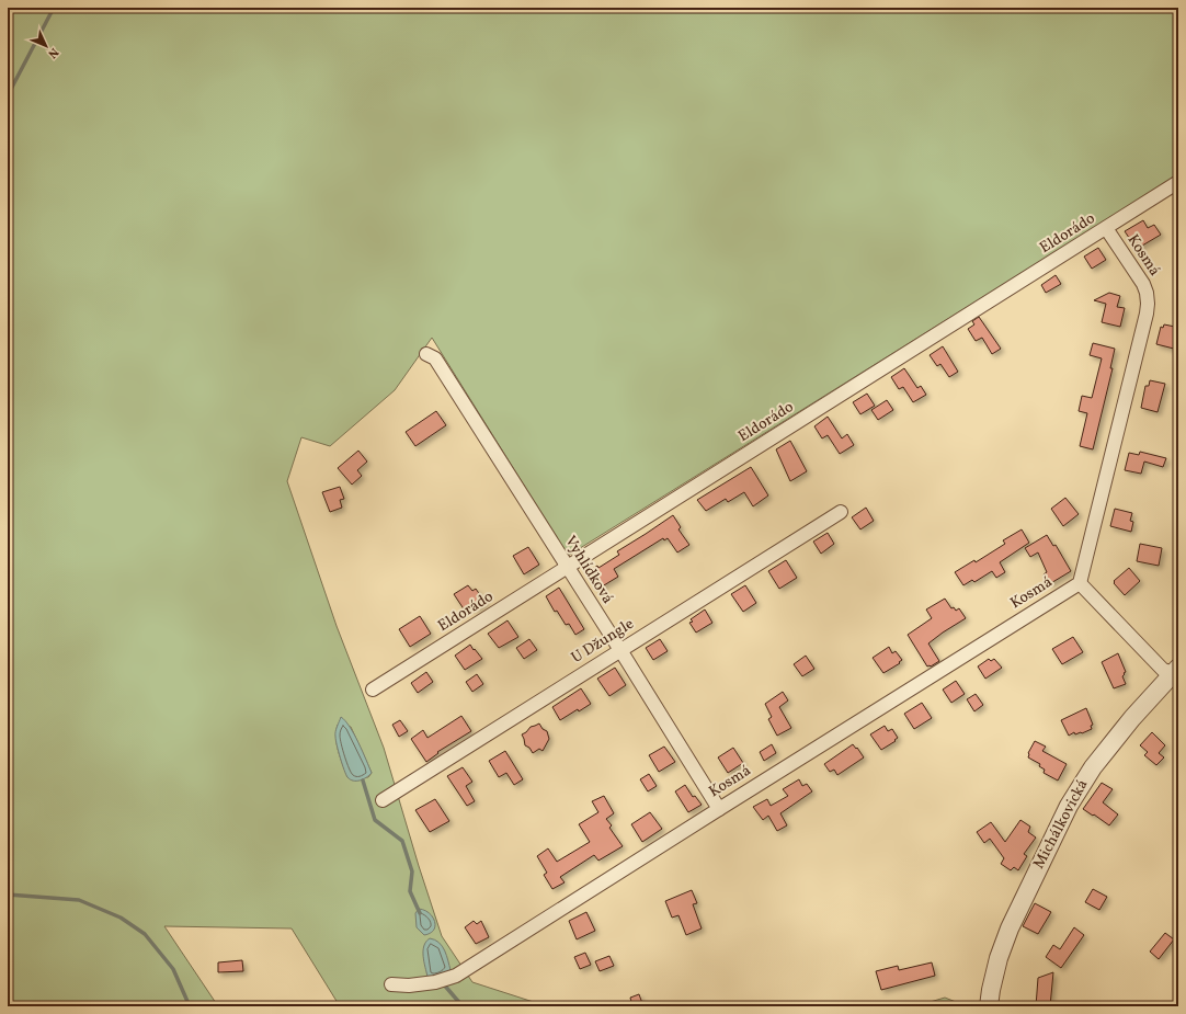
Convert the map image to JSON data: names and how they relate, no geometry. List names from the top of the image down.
{
  "streets": {
    "street": [
      "Eldorádo",
      "Kosmá",
      "Vyhlídková",
      "U Džungle",
      "Michálkovická"
    ]
  },
  "crossings": [
    ["Eldorádo", "Kosmá"],
    ["Eldorádo", "Vyhlídková"],
    ["Kosmá", "Vyhlídková"],
    ["Vyhlídková", "U Džungle"]
  ],
  "north": "bottom right"
}
